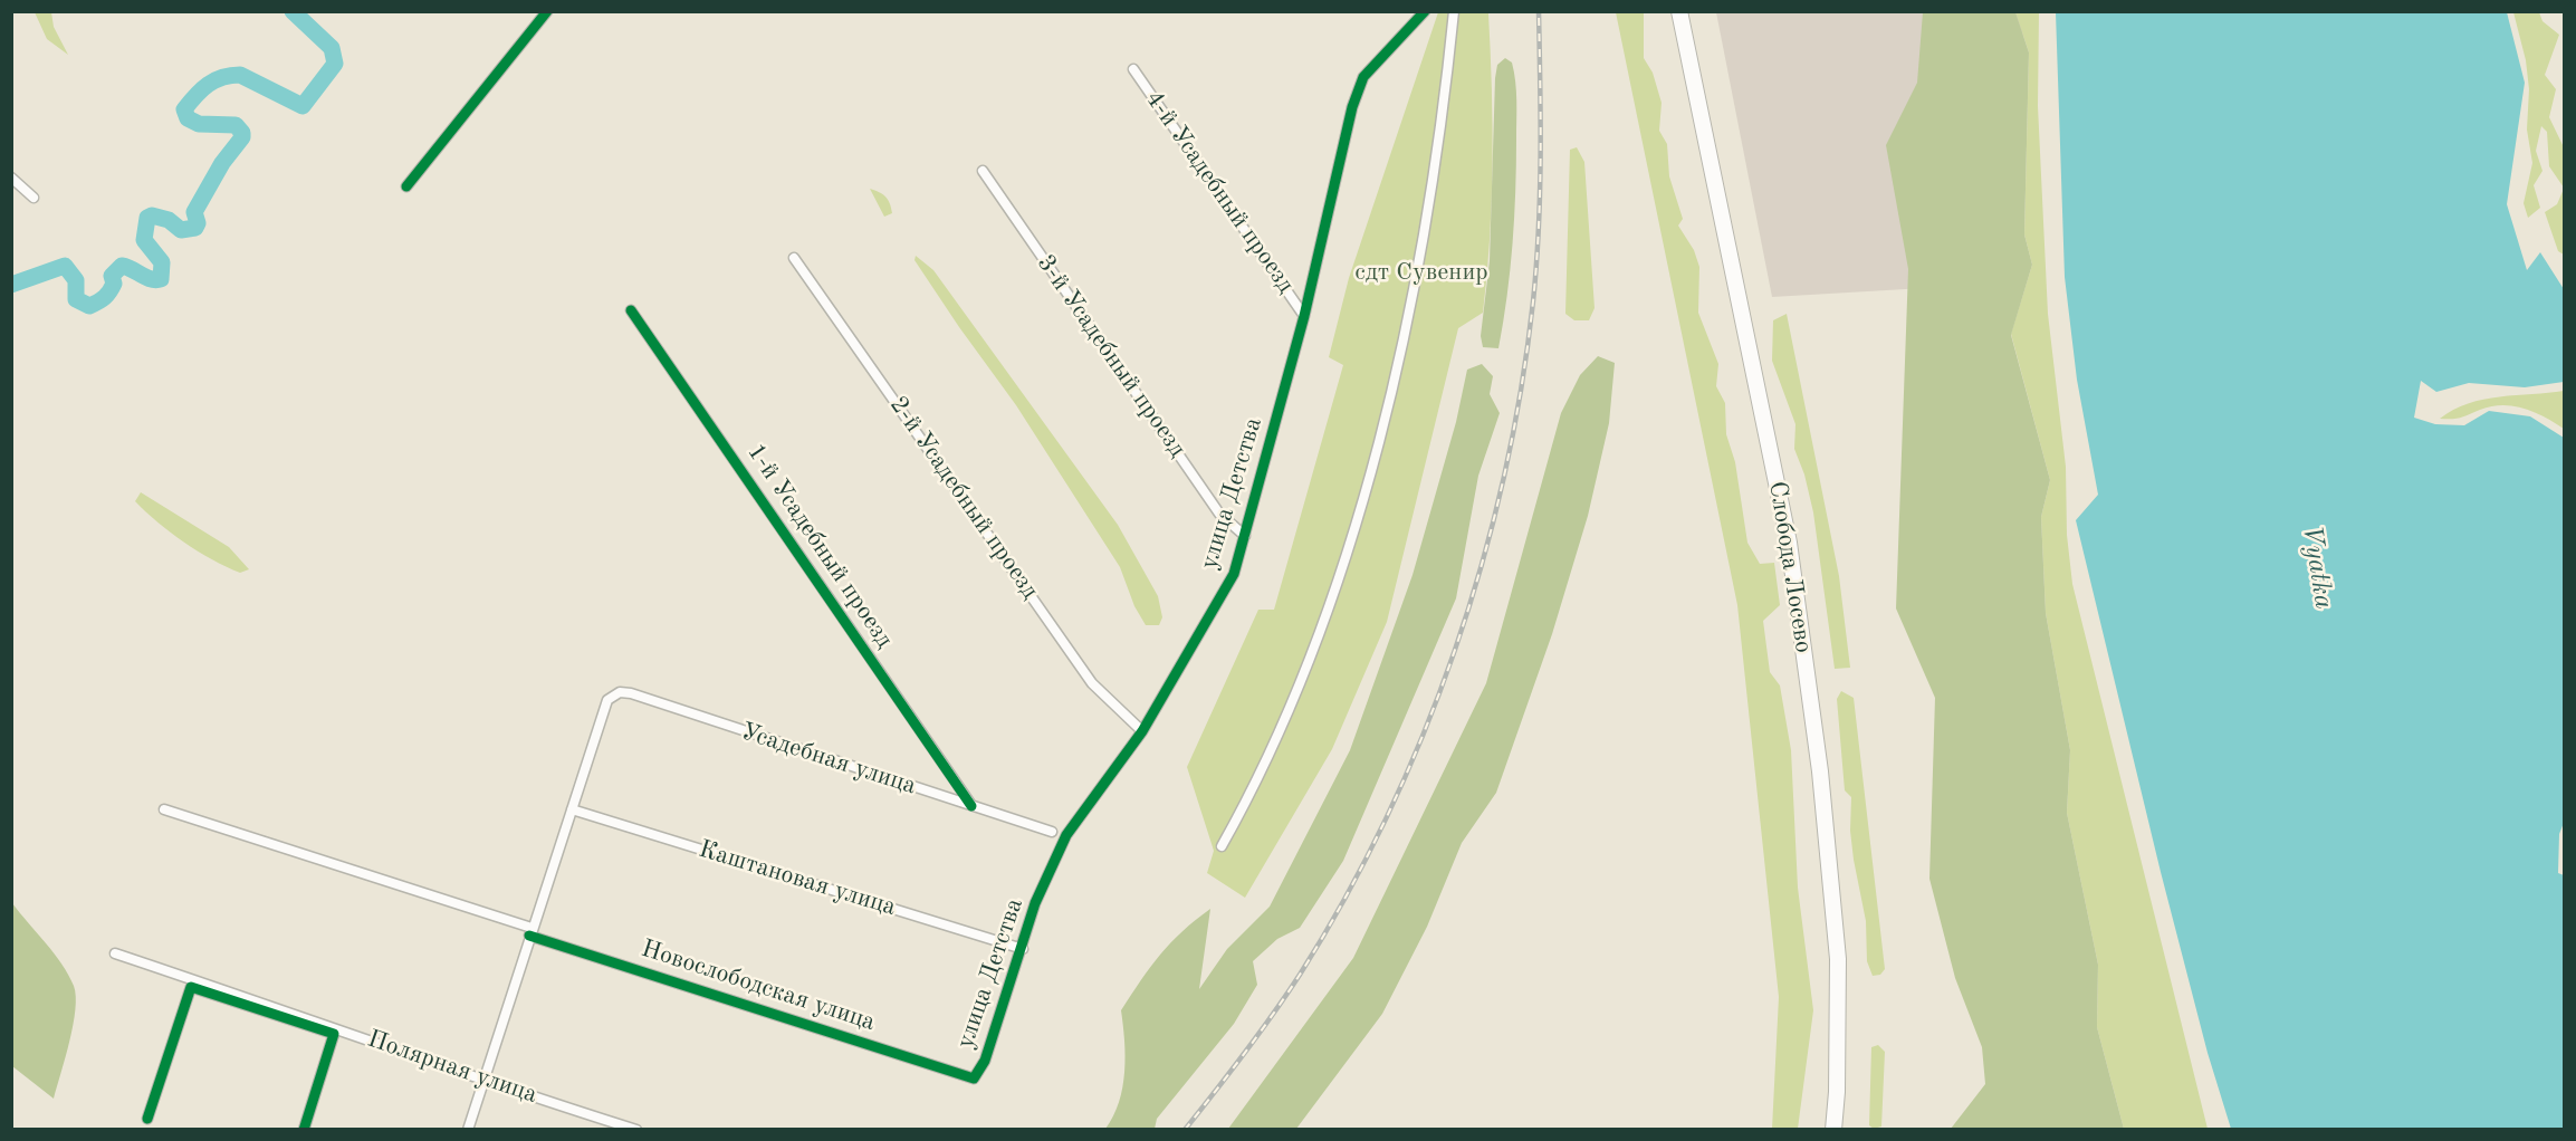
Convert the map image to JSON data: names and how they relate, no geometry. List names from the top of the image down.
{
  "streets": {
    "main road": ["Слобода Лосево"],
    "street": [
      "4-й Усадебный проезд",
      "3-й Усадебный проезд",
      "улица Детства",
      "2-й Усадебный проезд",
      "1-й Усадебный проезд",
      "Усадебная улица",
      "Каштановая улица",
      "Новослободская улица",
      "Полярная улица"
    ]
  },
  "crossings": [
    ["4-й Усадебный проезд", "улица Детства"],
    ["3-й Усадебный проезд", "улица Детства"],
    ["улица Детства", "2-й Усадебный проезд"],
    ["улица Детства", "Каштановая улица"],
    ["улица Детства", "Новослободская улица"],
    ["1-й Усадебный проезд", "Усадебная улица"],
    ["Усадебная улица", "Каштановая улица"]
  ],
  "water": ["Vyatka"],
  "parks": ["сдт Сувенир"]
}
